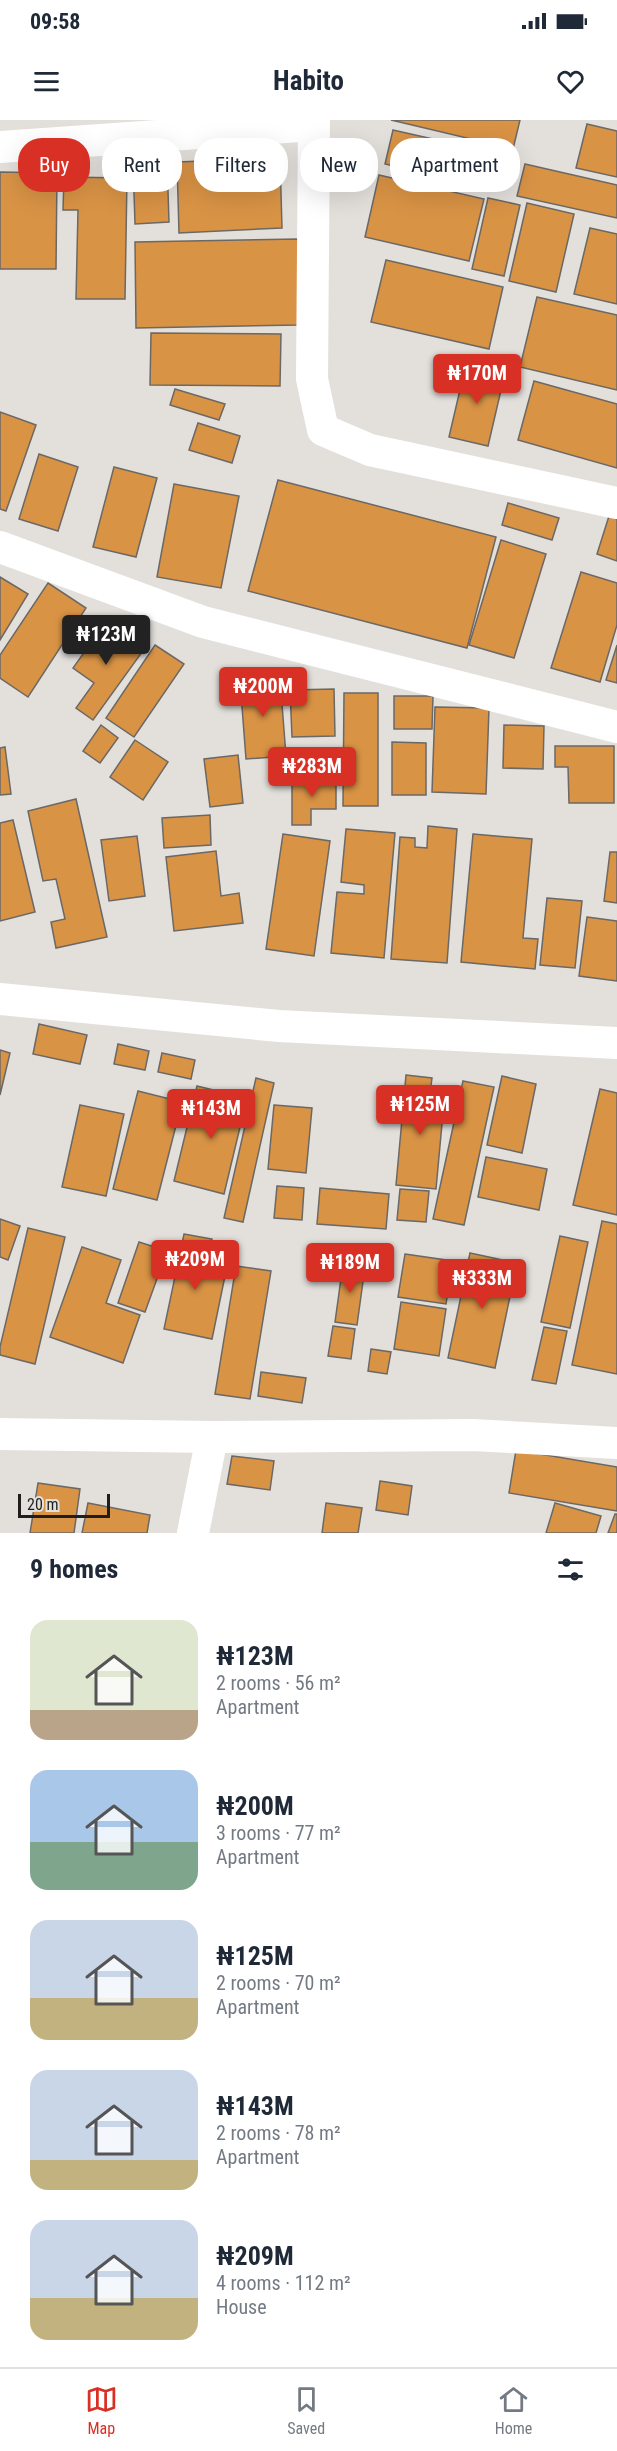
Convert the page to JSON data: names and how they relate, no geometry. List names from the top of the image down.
{
  "scale_bar": "20 m",
  "page": {
    "status": "09:58",
    "header": "Habito",
    "chip": [
      "Buy",
      "Rent",
      "Filters",
      "New",
      "Apartment"
    ],
    "price": [
      "₦170M",
      "₦123M",
      "₦200M",
      "₦283M",
      "₦125M",
      "₦143M",
      "₦209M",
      "₦189M",
      "₦333M"
    ],
    "scale": "20 m",
    "heading": "9 homes",
    "list": [
      {
        "name": "₦123M",
        "note": "2 rooms · 56 m² · Apartment"
      },
      {
        "name": "₦200M",
        "note": "3 rooms · 77 m² · Apartment"
      },
      {
        "name": "₦125M",
        "note": "2 rooms · 70 m² · Apartment"
      },
      {
        "name": "₦143M",
        "note": "2 rooms · 78 m² · Apartment"
      },
      {
        "name": "₦209M",
        "note": "4 rooms · 112 m² · House"
      }
    ],
    "tabs": ["Map", "Saved", "Home"]
  }
}
